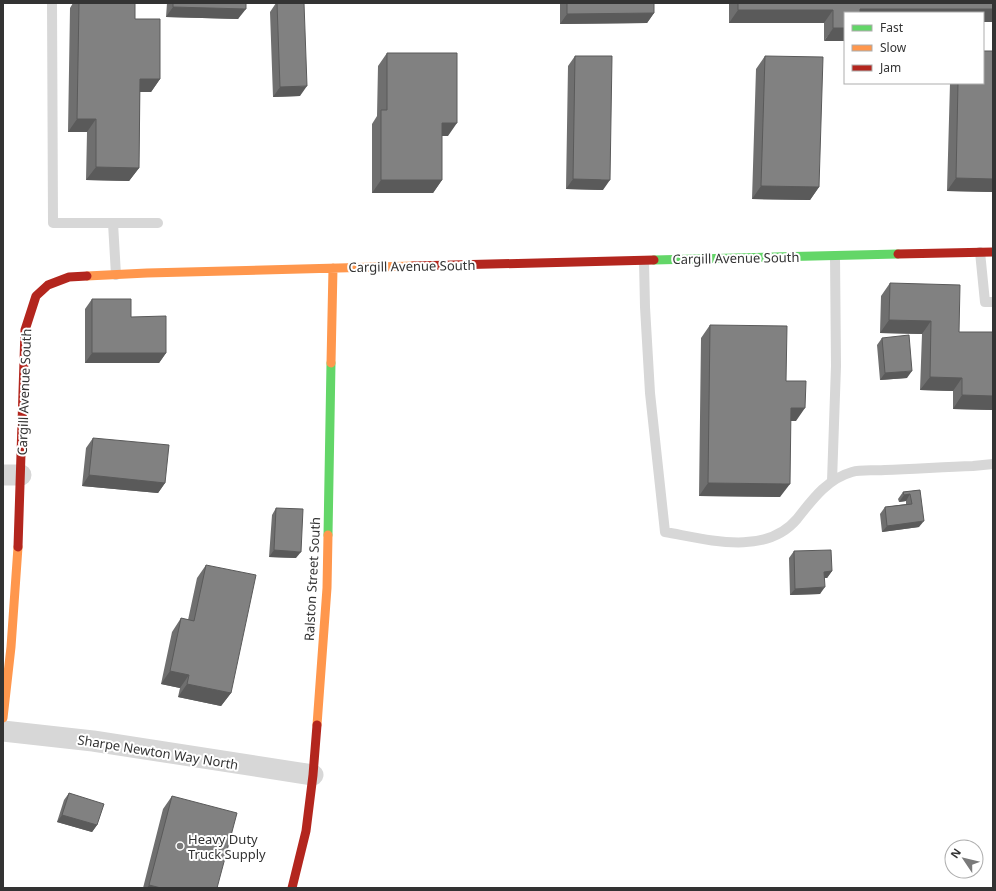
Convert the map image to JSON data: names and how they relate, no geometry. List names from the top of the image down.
{
  "streets": {
    "street": ["Cargill Avenue South", "Ralston Street South", "Sharpe Newton Way North"]
  },
  "crossings": [
    ["Cargill Avenue South", "Ralston Street South"],
    ["Ralston Street South", "Sharpe Newton Way North"]
  ],
  "places": ["Heavy Duty Truck Supply"],
  "legend": ["Fast", "Slow", "Jam"],
  "north": "top left"
}
